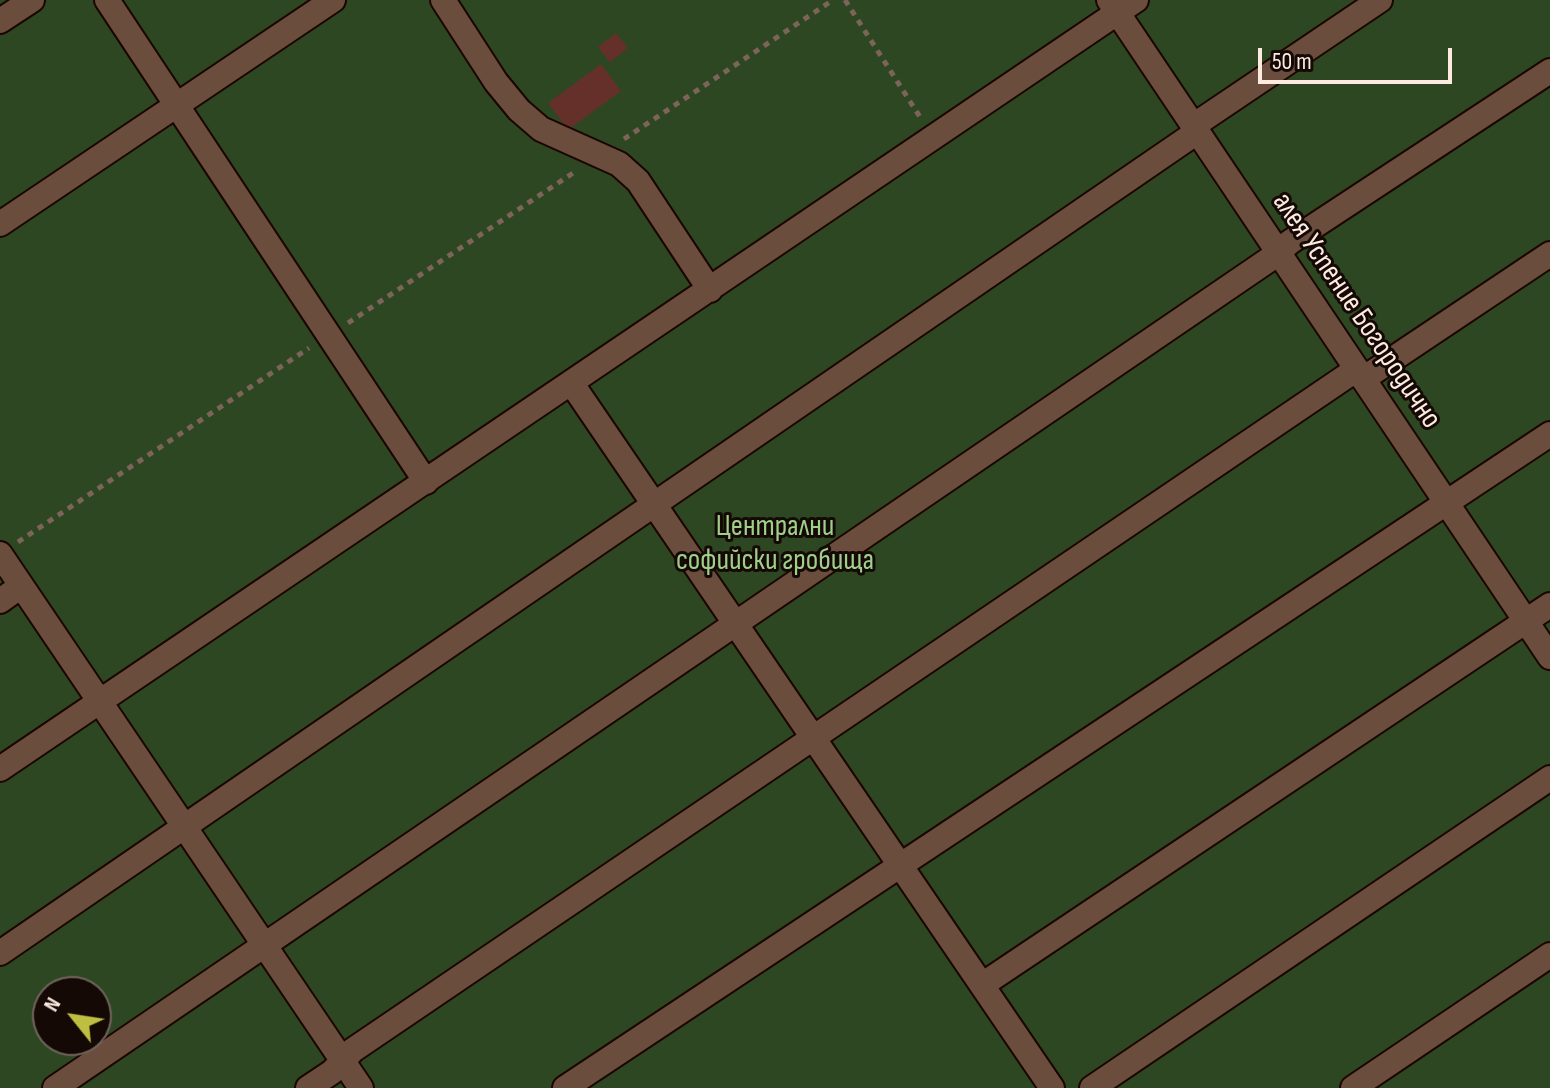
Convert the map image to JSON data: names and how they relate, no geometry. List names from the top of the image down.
{
  "streets": {
    "lane": ["алея Успение Богородично"]
  },
  "parks": ["Централни софийски гробища"],
  "scale_bar": "50 m",
  "north": "top left"
}
